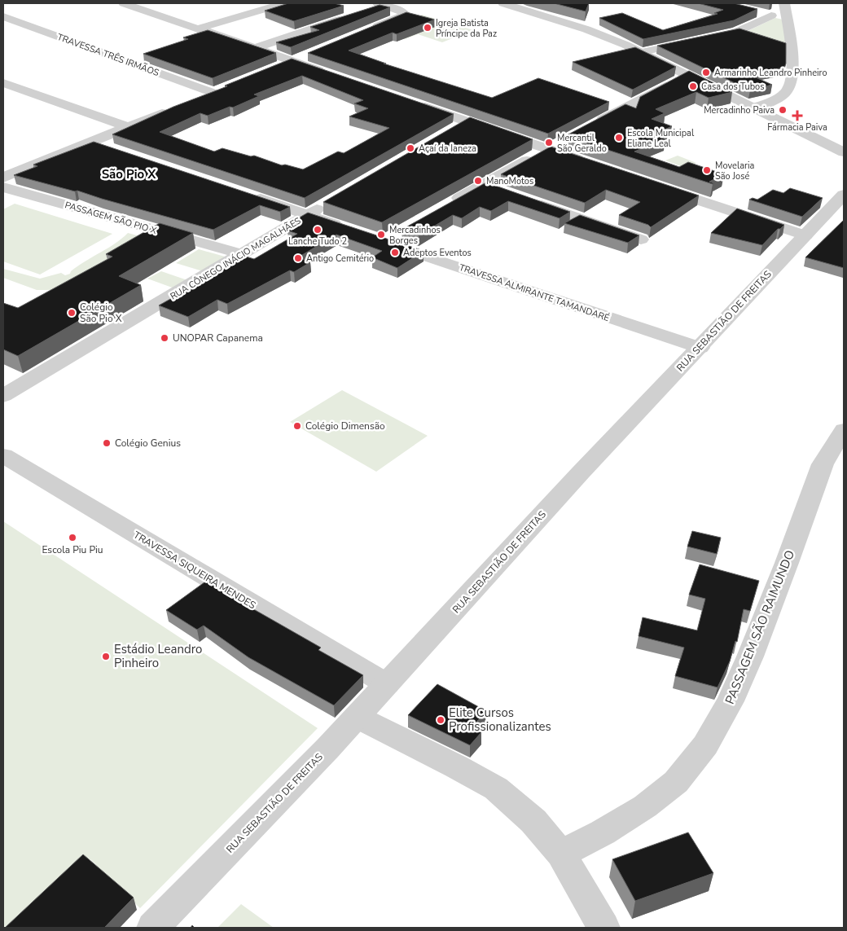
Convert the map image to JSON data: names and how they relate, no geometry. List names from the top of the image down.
{
  "streets": {
    "street": [
      "TRAVESSA TRÊS IRMÃOS",
      "PASSAGEM SÃO PIO X",
      "RUA CÔNEGO INÁCIO MAGALHÃES",
      "TRAVESSA ALMIRANTE TAMANDARÉ",
      "RUA SEBASTIÃO DE FREITAS",
      "TRAVESSA SIQUEIRA MENDES",
      "PASSAGEM SÃO RAIMUNDO"
    ]
  },
  "crossings": [
    ["PASSAGEM SÃO PIO X", "RUA CÔNEGO INÁCIO MAGALHÃES"],
    ["TRAVESSA ALMIRANTE TAMANDARÉ", "RUA SEBASTIÃO DE FREITAS"],
    ["RUA SEBASTIÃO DE FREITAS", "TRAVESSA SIQUEIRA MENDES"]
  ],
  "districts": ["São Pio X"],
  "places": {
    "other": [
      "Igreja Batista Príncipe da Paz",
      "Armarinho Leandro Pinheiro",
      "Casa dos Tubos",
      "Mercadinho Paiva",
      "Escola Municipal Eliane Leal",
      "Mercantil São Geraldo",
      "Açaí da Ianeza",
      "Movelaria São José",
      "ManoMotos",
      "Lanche Tudo 2",
      "Mercadinhos Borges",
      "Adeptos Eventos",
      "Antigo Cemitério",
      "Colégio São Pio X",
      "UNOPAR Capanema",
      "Colégio Dimensão",
      "Colégio Genius",
      "Escola Piu Piu",
      "Estádio Leandro Pinheiro",
      "Elite Cursos Profissionalizantes"
    ],
    "health": ["Fármacia Paiva"]
  }
}
